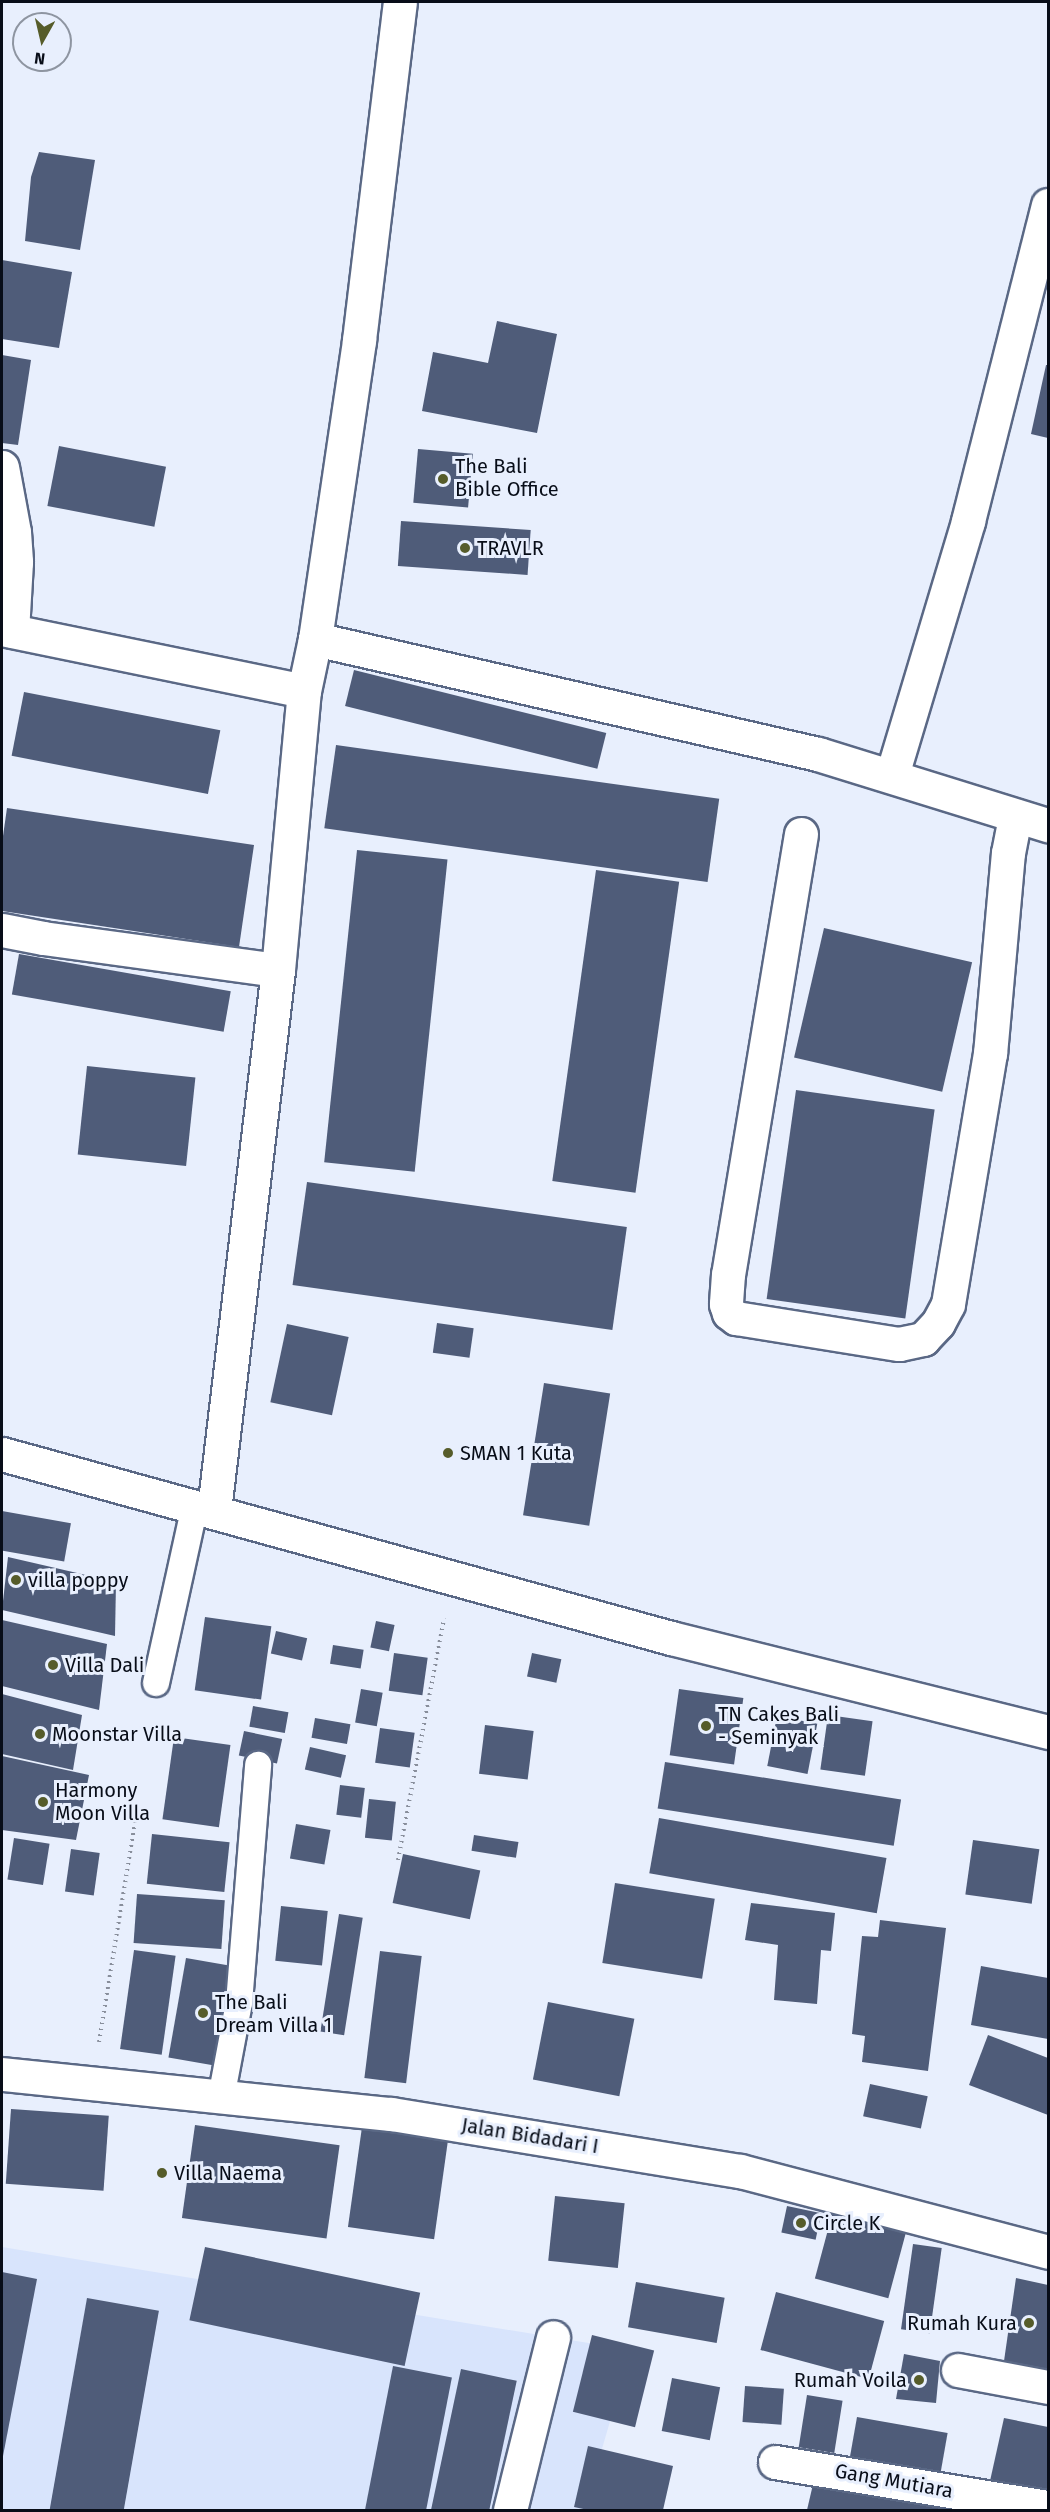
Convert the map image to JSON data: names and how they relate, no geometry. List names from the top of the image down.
{
  "streets": {
    "street": ["Jalan Bidadari I", "Gang Mutiara"]
  },
  "places": [
    "The Bali Bible Office",
    "TRAVLR",
    "SMAN 1 Kuta",
    "villa poppy",
    "Villa Dali",
    "TN Cakes Bali - Seminyak",
    "Moonstar Villa",
    "Harmony Moon Villa",
    "The Bali Dream Villa 1",
    "Villa Naema",
    "Circle K",
    "Rumah Kura",
    "Rumah Voila"
  ],
  "north": "bottom"
}
